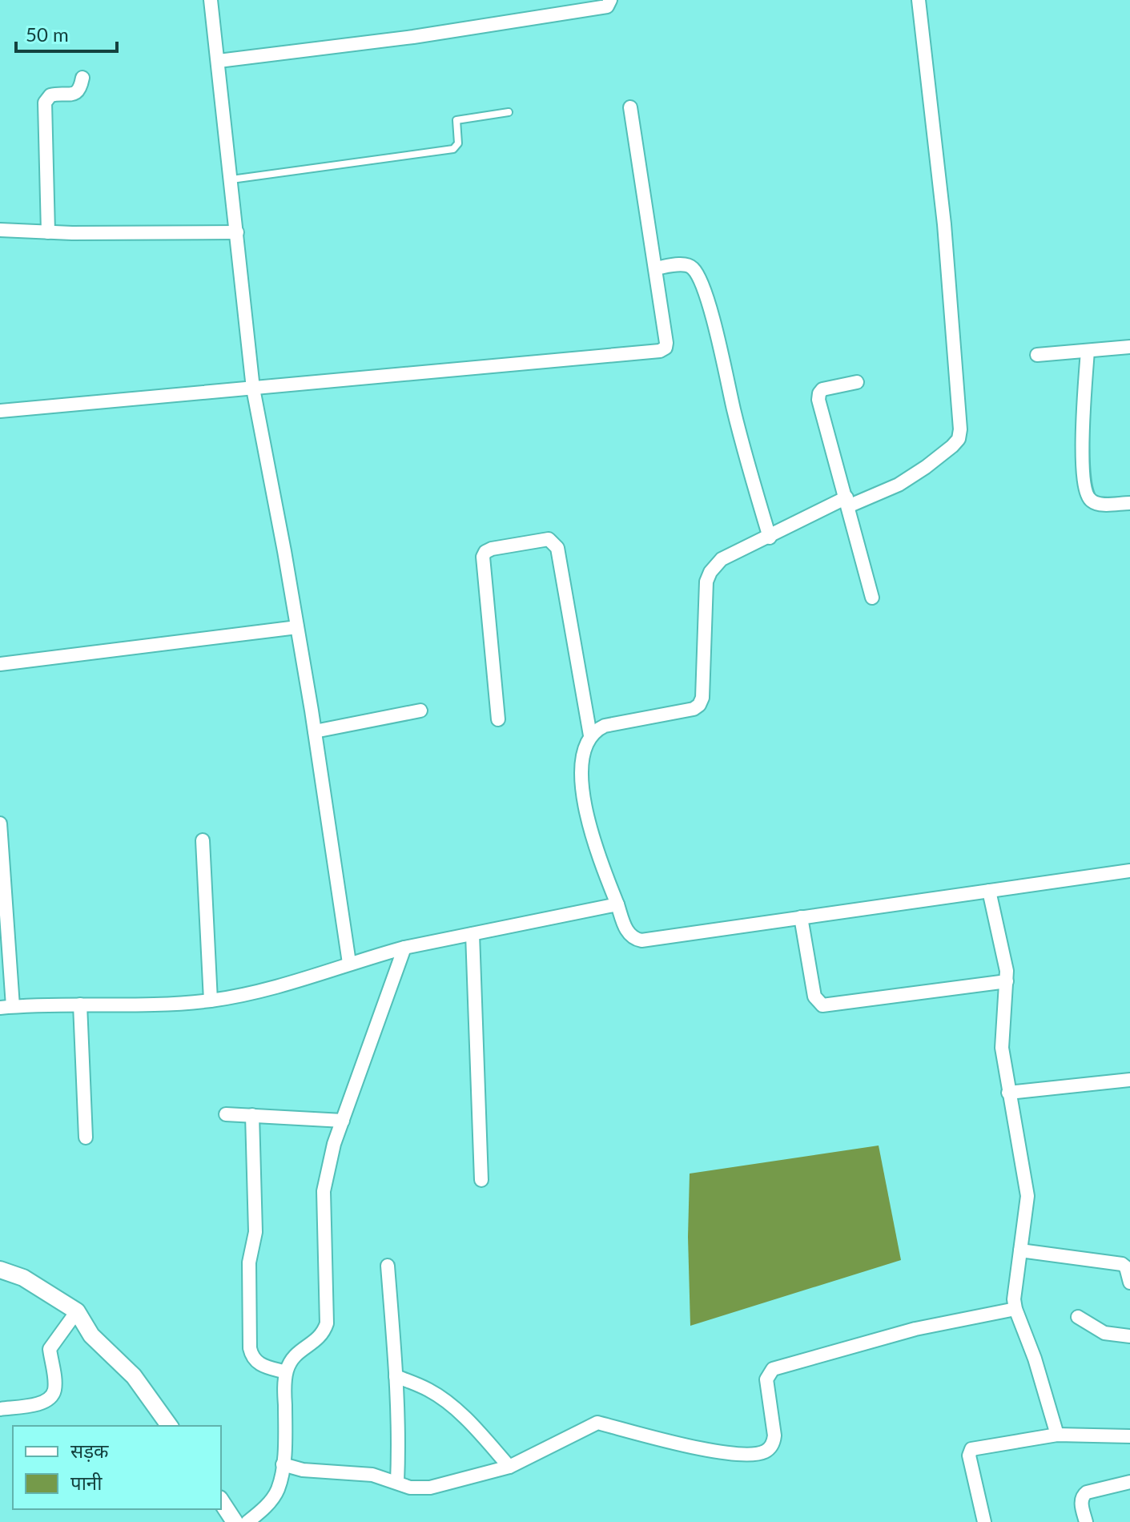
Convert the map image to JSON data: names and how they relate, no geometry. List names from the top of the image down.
{
  "legend": ["सड़क", "पानी"],
  "scale_bar": "50 m"
}
